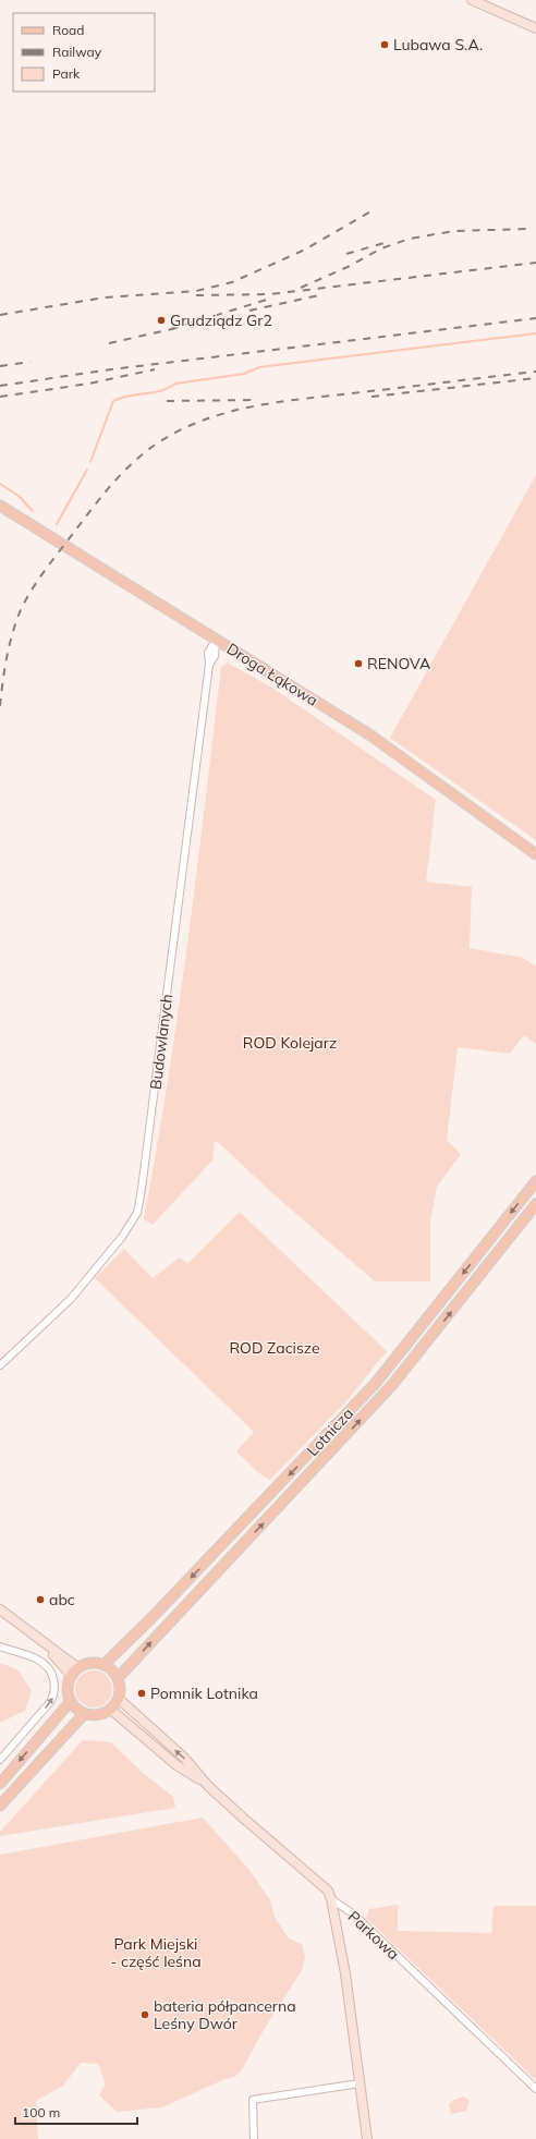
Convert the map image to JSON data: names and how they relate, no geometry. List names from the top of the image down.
{
  "streets": {
    "main road": ["Droga Łąkowa", "Lotnicza"],
    "street": ["Budowlanych", "Parkowa"]
  },
  "crossings": [
    ["Droga Łąkowa", "Budowlanych"],
    ["Lotnicza", "Parkowa"]
  ],
  "parks": ["ROD Kolejarz", "ROD Zacisze", "Park Miejski - część leśna"],
  "places": [
    "Lubawa S.A.",
    "Grudziądz Gr2",
    "RENOVA",
    "abc",
    "Pomnik Lotnika",
    "bateria półpancerna Leśny Dwór"
  ],
  "legend": ["Road", "Railway", "Park"],
  "scale_bar": "100 m"
}
